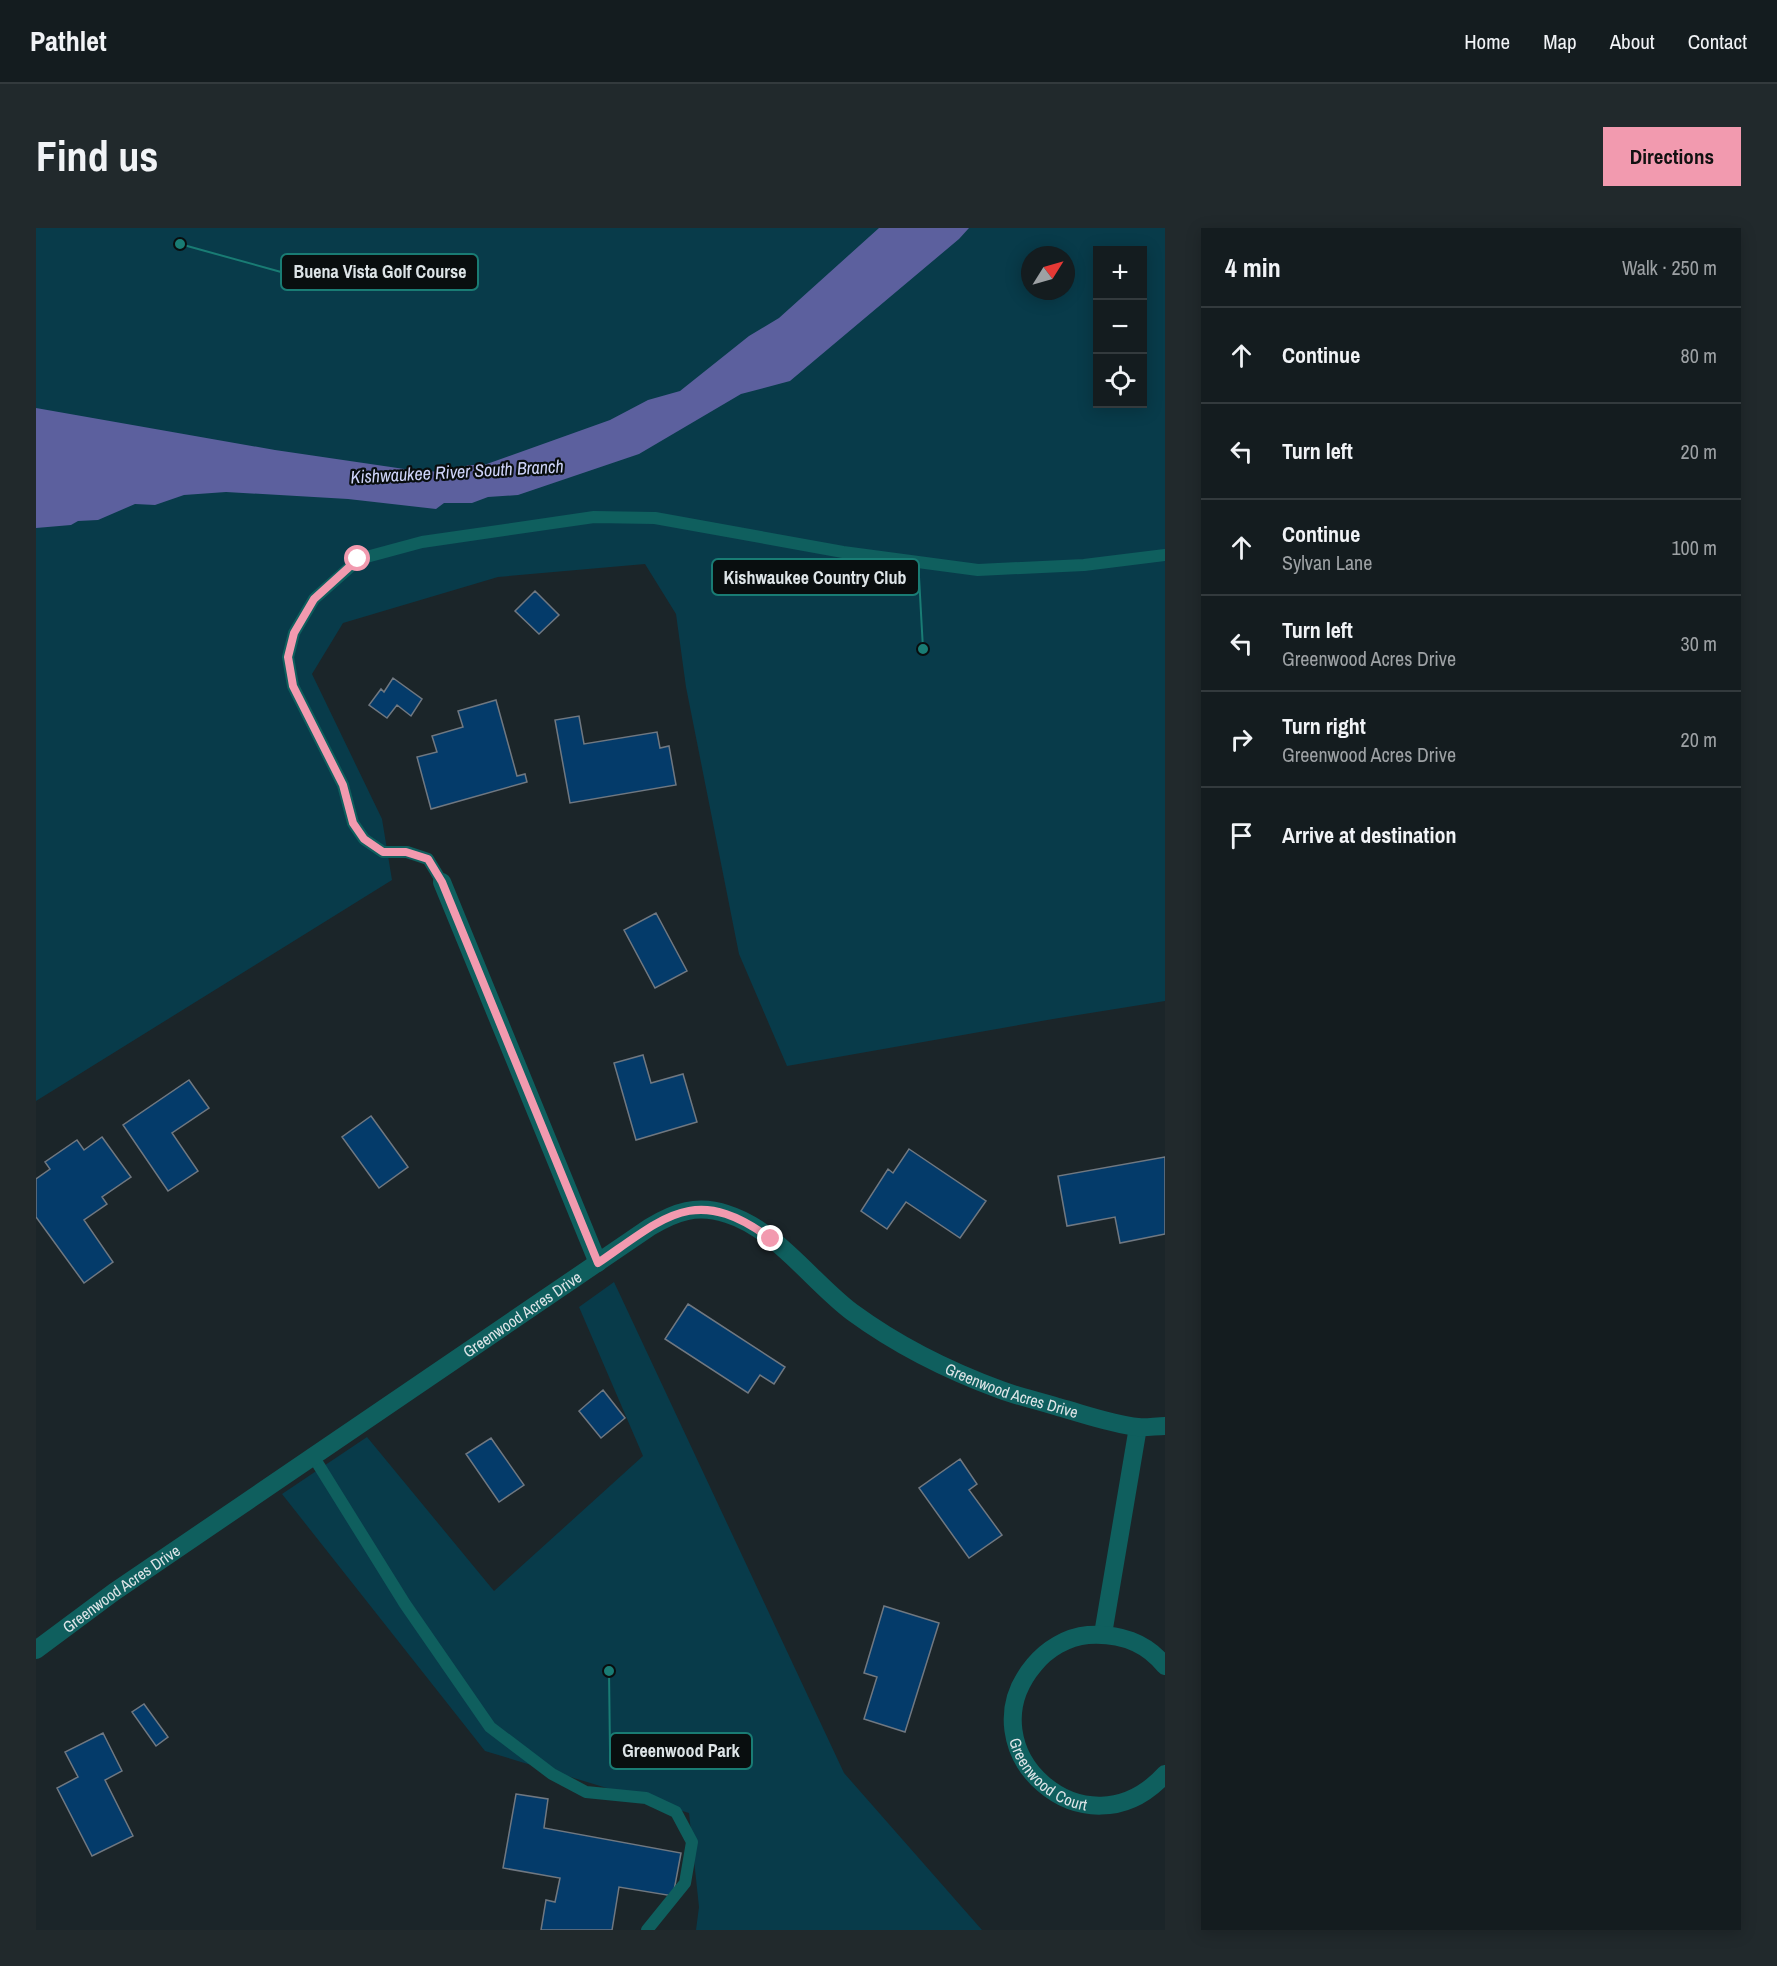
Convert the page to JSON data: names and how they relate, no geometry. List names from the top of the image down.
{
  "streets": {
    "street": ["Greenwood Acres Drive", "Greenwood Court"]
  },
  "water": ["Kishwaukee River South Branch"],
  "places": ["Buena Vista Golf Course", "Kishwaukee Country Club", "Greenwood Park"],
  "north": "top right",
  "page": {
    "header": "Pathlet",
    "nav": [
      "Home",
      "Map",
      "About",
      "Contact"
    ],
    "buttons": "Directions",
    "title": "Find us",
    "heading": ["4 min", "Walk · 250 m"],
    "map_buttons": ["+", "−"],
    "list": [
      ["Continue", "80 m"],
      ["Turn left", "20 m"],
      ["Continue", "Sylvan Lane", "100 m"],
      ["Turn left", "Greenwood Acres Drive", "30 m"],
      ["Turn right", "Greenwood Acres Drive", "20 m"],
      "Arrive at destination"
    ]
  }
}
